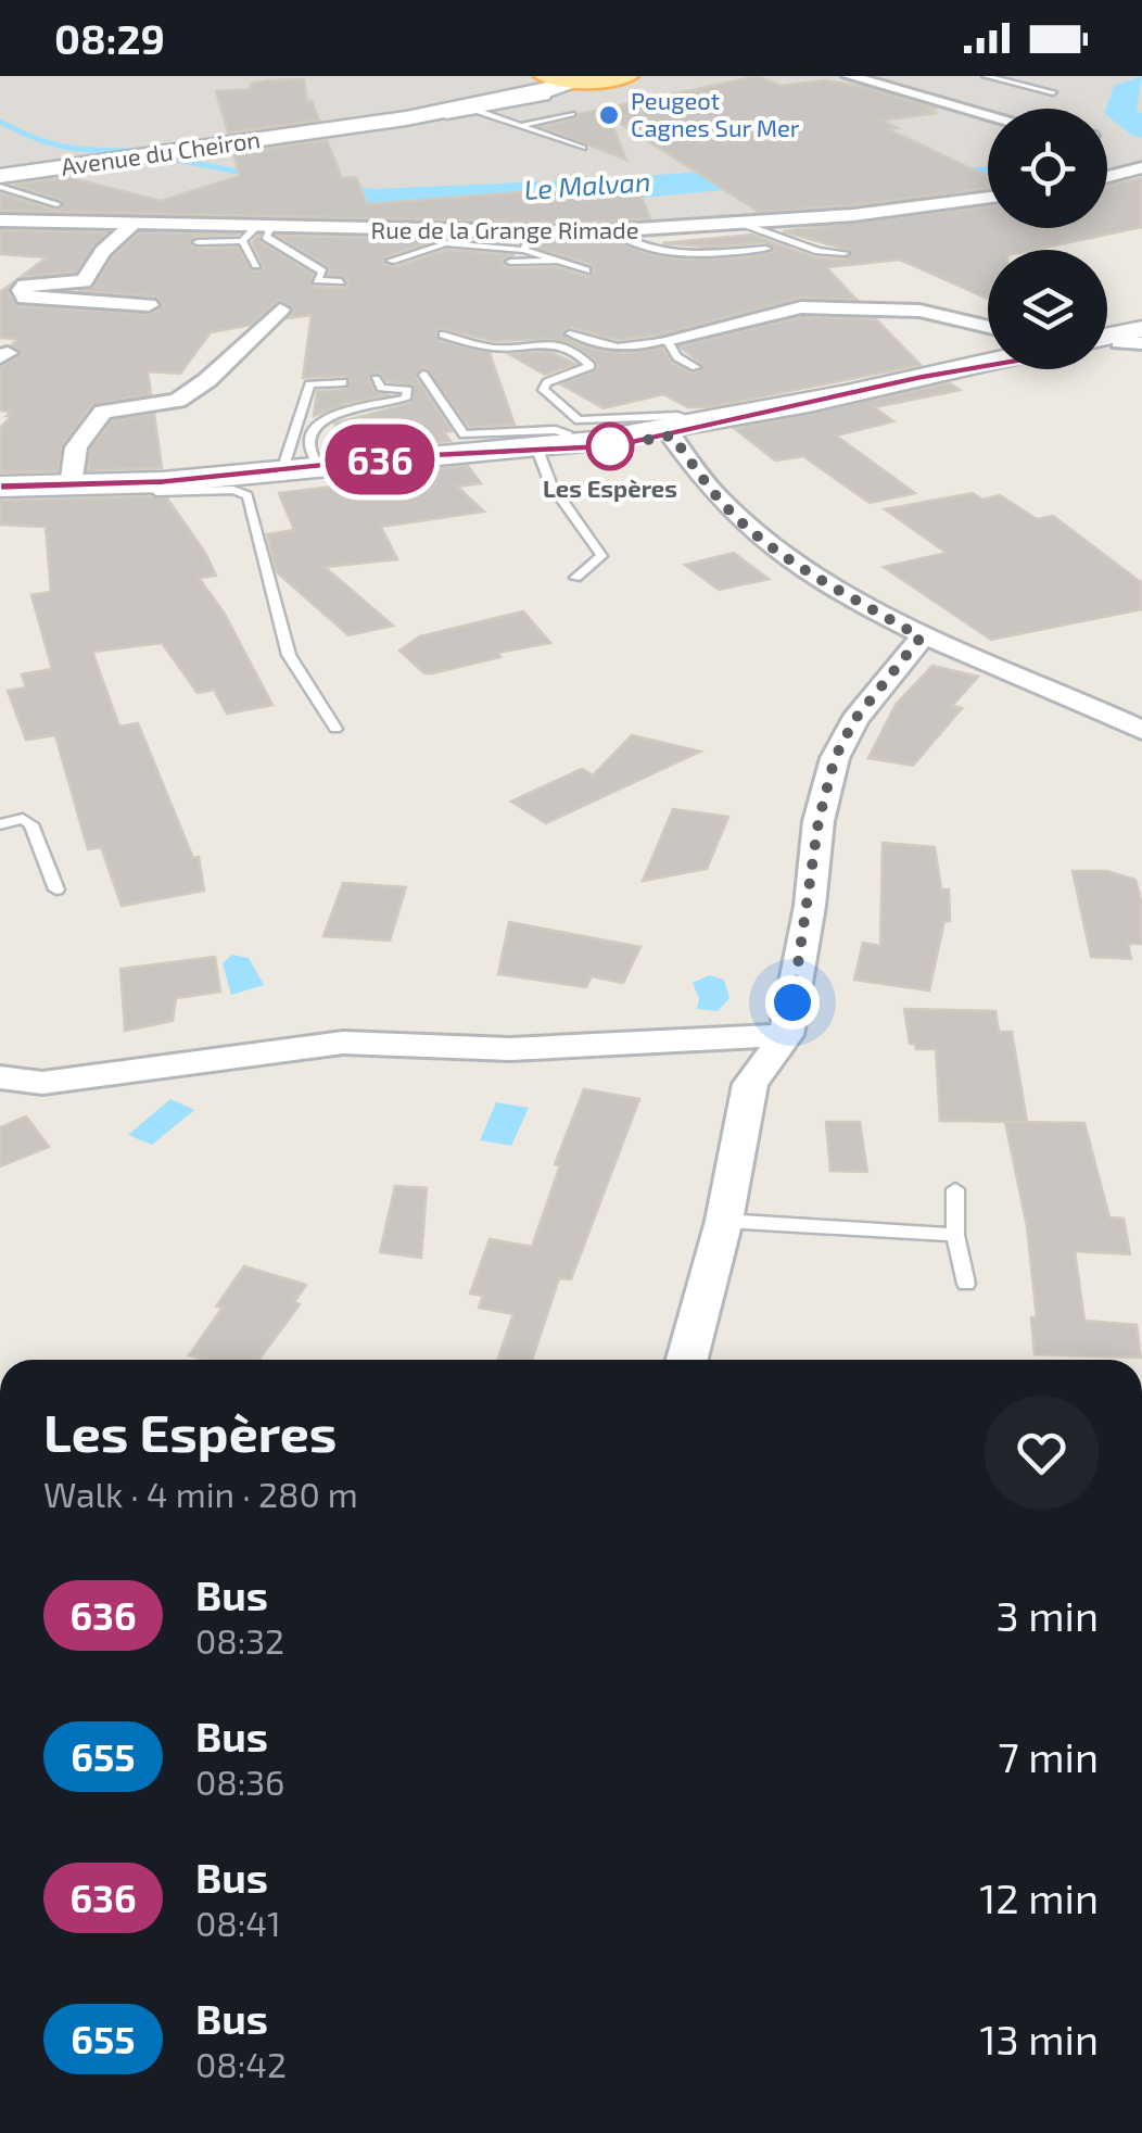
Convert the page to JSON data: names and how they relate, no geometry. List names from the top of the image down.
{
  "streets": {
    "main road": ["Avenue du Cheiron"],
    "street": ["Rue de la Grange Rimade"]
  },
  "water": ["Le Malvan"],
  "places": ["Peugeot Cagnes Sur Mer", "Les Espères"],
  "lines": ["bus line 636"],
  "page": {
    "status": "08:29",
    "on_map": "636",
    "heading": ["Les Espères", "Walk · 4 min · 280 m"],
    "list": [
      {
        "mark": "636",
        "name": "Bus",
        "note": "08:32",
        "value": "3 min"
      },
      {
        "mark": "655",
        "name": "Bus",
        "note": "08:36",
        "value": "7 min"
      },
      {
        "mark": "636",
        "name": "Bus",
        "note": "08:41",
        "value": "12 min"
      },
      {
        "mark": "655",
        "name": "Bus",
        "note": "08:42",
        "value": "13 min"
      }
    ]
  }
}
